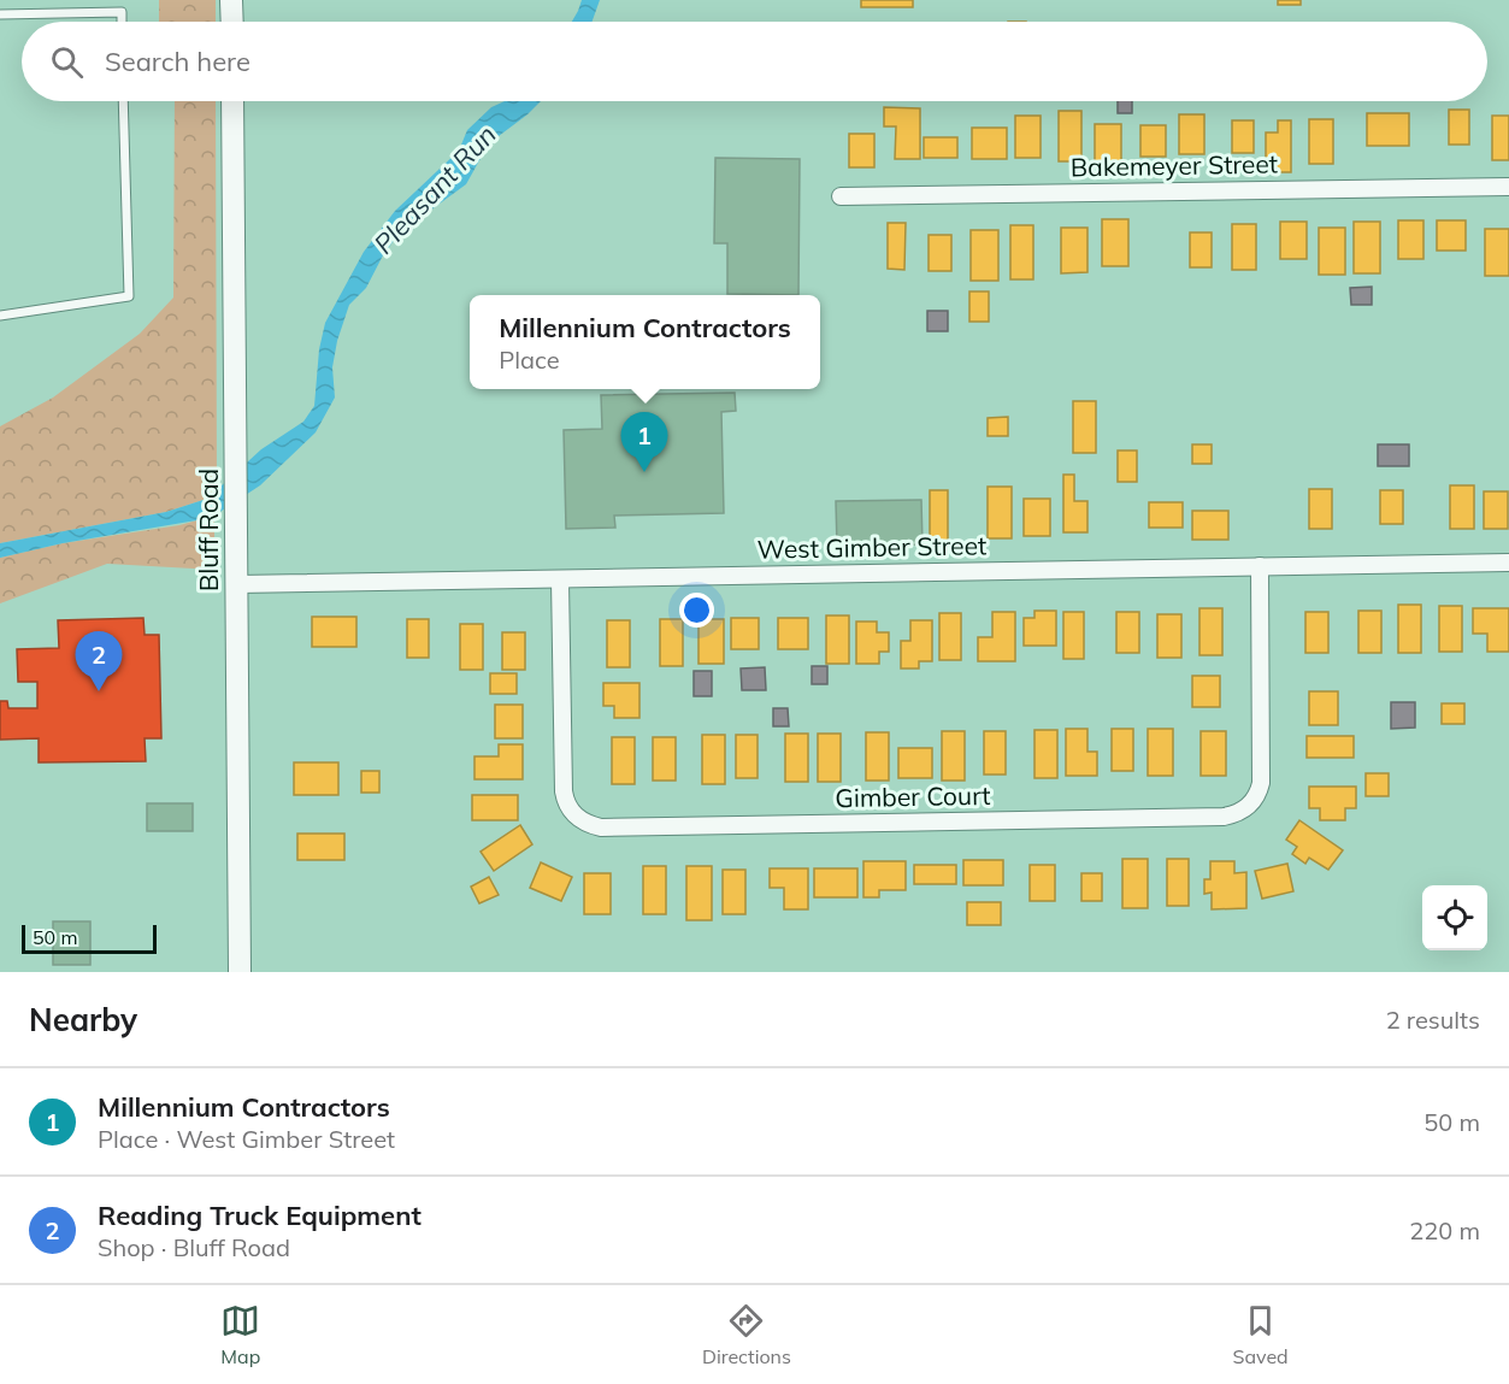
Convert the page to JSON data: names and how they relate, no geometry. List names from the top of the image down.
{
  "streets": {
    "main road": ["Bluff Road"],
    "street": ["Bakemeyer Street", "West Gimber Street", "Gimber Court"]
  },
  "crossings": [
    ["Bluff Road", "West Gimber Street"],
    ["West Gimber Street", "Gimber Court"]
  ],
  "water": ["Pleasant Run"],
  "scale_bar": "50 m",
  "page": {
    "search": "Search here",
    "popup": ["Millennium Contractors", "Place"],
    "pins": ["1", "2"],
    "scale": "50 m",
    "heading": ["Nearby", "2 results"],
    "list": [
      {
        "mark": "1",
        "name": "Millennium Contractors",
        "note": "Place · West Gimber Street",
        "value": "50 m"
      },
      {
        "mark": "2",
        "name": "Reading Truck Equipment",
        "note": "Shop · Bluff Road",
        "value": "220 m"
      }
    ],
    "nav": ["Map", "Directions", "Saved"]
  }
}
